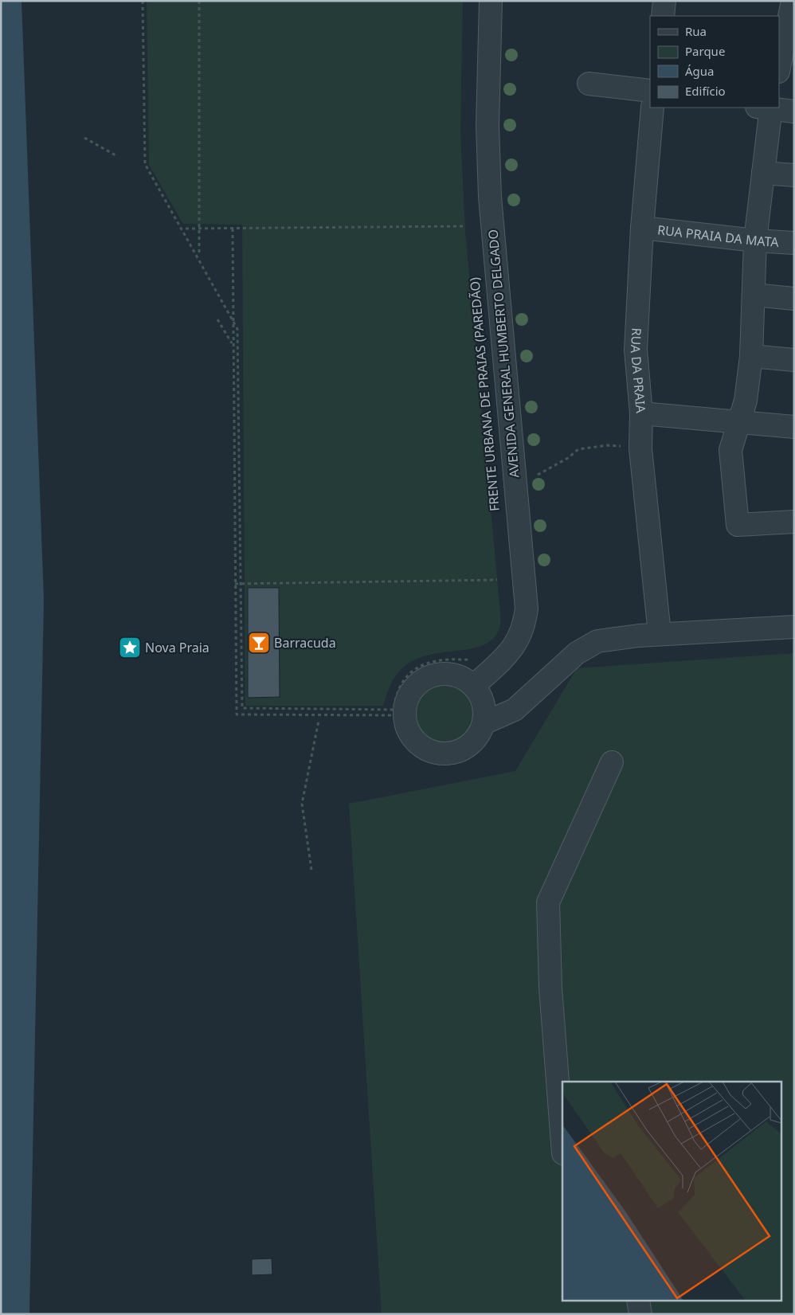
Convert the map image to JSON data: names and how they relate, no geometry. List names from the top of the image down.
{
  "streets": {
    "street": ["RUA PRAIA DA MATA", "AVENIDA GENERAL HUMBERTO DELGADO", "RUA DA PRAIA"]
  },
  "crossings": [
    ["RUA PRAIA DA MATA", "RUA DA PRAIA"]
  ],
  "places": {
    "bar": ["Barracuda"],
    "place": ["Nova Praia"]
  },
  "legend": [
    "Rua",
    "Parque",
    "Água",
    "Edifício"
  ]
}
